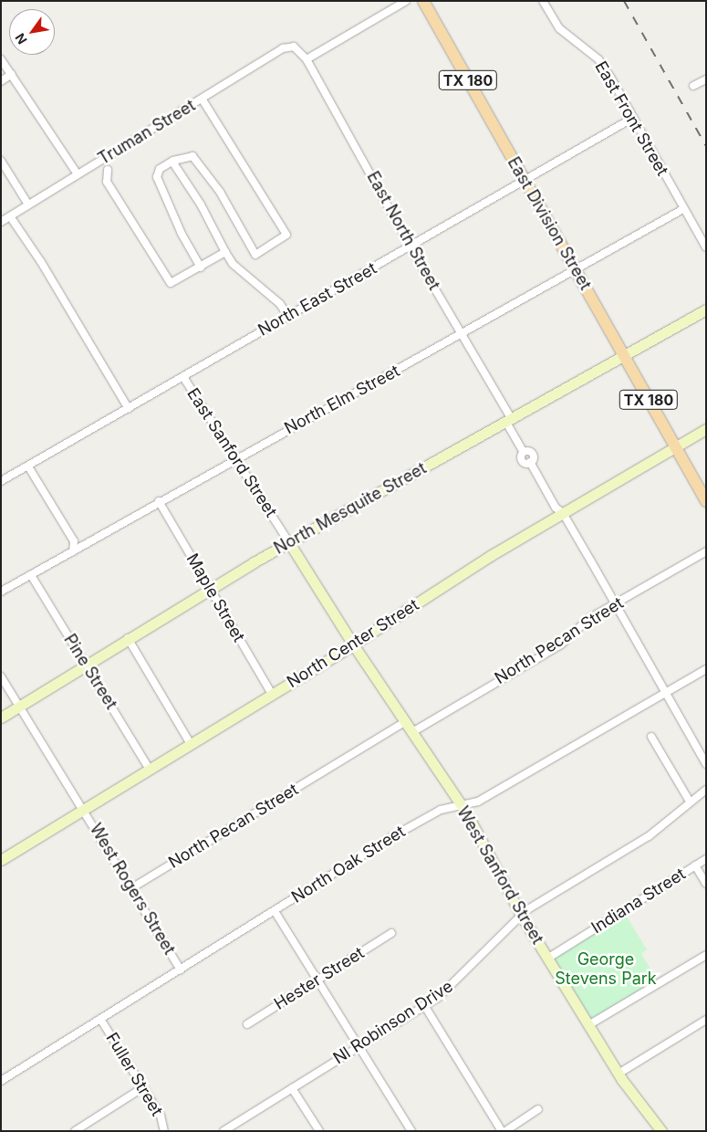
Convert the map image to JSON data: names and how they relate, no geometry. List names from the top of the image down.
{
  "streets": {
    "main road": [
      "TX 180",
      "East Division Street",
      "East Sanford Street",
      "North Mesquite Street",
      "North Center Street",
      "West Sanford Street"
    ],
    "street": [
      "East Front Street",
      "Truman Street",
      "East North Street",
      "North East Street",
      "North Elm Street",
      "Maple Street",
      "North Pecan Street",
      "Pine Street",
      "North Oak Street",
      "West Rogers Street",
      "Indiana Street",
      "Hester Street",
      "Nl Robinson Drive",
      "Fuller Street"
    ]
  },
  "crossings": [
    ["TX 180", "East Division Street"],
    ["TX 180", "North Center Street"],
    ["East Front Street", "North East Street"],
    ["East Front Street", "North Elm Street"],
    ["Truman Street", "East North Street"],
    ["East Division Street", "North East Street"],
    ["East Division Street", "North Elm Street"],
    ["East Division Street", "North Mesquite Street"],
    ["East Division Street", "North Center Street"],
    ["East North Street", "North East Street"],
    ["East North Street", "North Elm Street"],
    ["East North Street", "North Mesquite Street"],
    ["East North Street", "North Center Street"],
    ["North East Street", "East Sanford Street"],
    ["North Elm Street", "East Sanford Street"],
    ["North Elm Street", "Maple Street"],
    ["North Elm Street", "Pine Street"],
    ["East Sanford Street", "North Mesquite Street"],
    ["East Sanford Street", "North Center Street"],
    ["East Sanford Street", "West Sanford Street"],
    ["North Mesquite Street", "Maple Street"],
    ["North Mesquite Street", "Pine Street"],
    ["North Mesquite Street", "West Rogers Street"],
    ["Maple Street", "North Center Street"],
    ["North Pecan Street", "West Sanford Street"],
    ["North Pecan Street", "West Rogers Street"],
    ["North Center Street", "Pine Street"],
    ["North Center Street", "West Sanford Street"],
    ["North Center Street", "West Rogers Street"],
    ["North Oak Street", "West Sanford Street"],
    ["North Oak Street", "West Rogers Street"],
    ["North Oak Street", "Fuller Street"],
    ["West Sanford Street", "Indiana Street"],
    ["West Sanford Street", "Nl Robinson Drive"]
  ],
  "parks": ["George Stevens Park"],
  "north": "bottom left"
}
